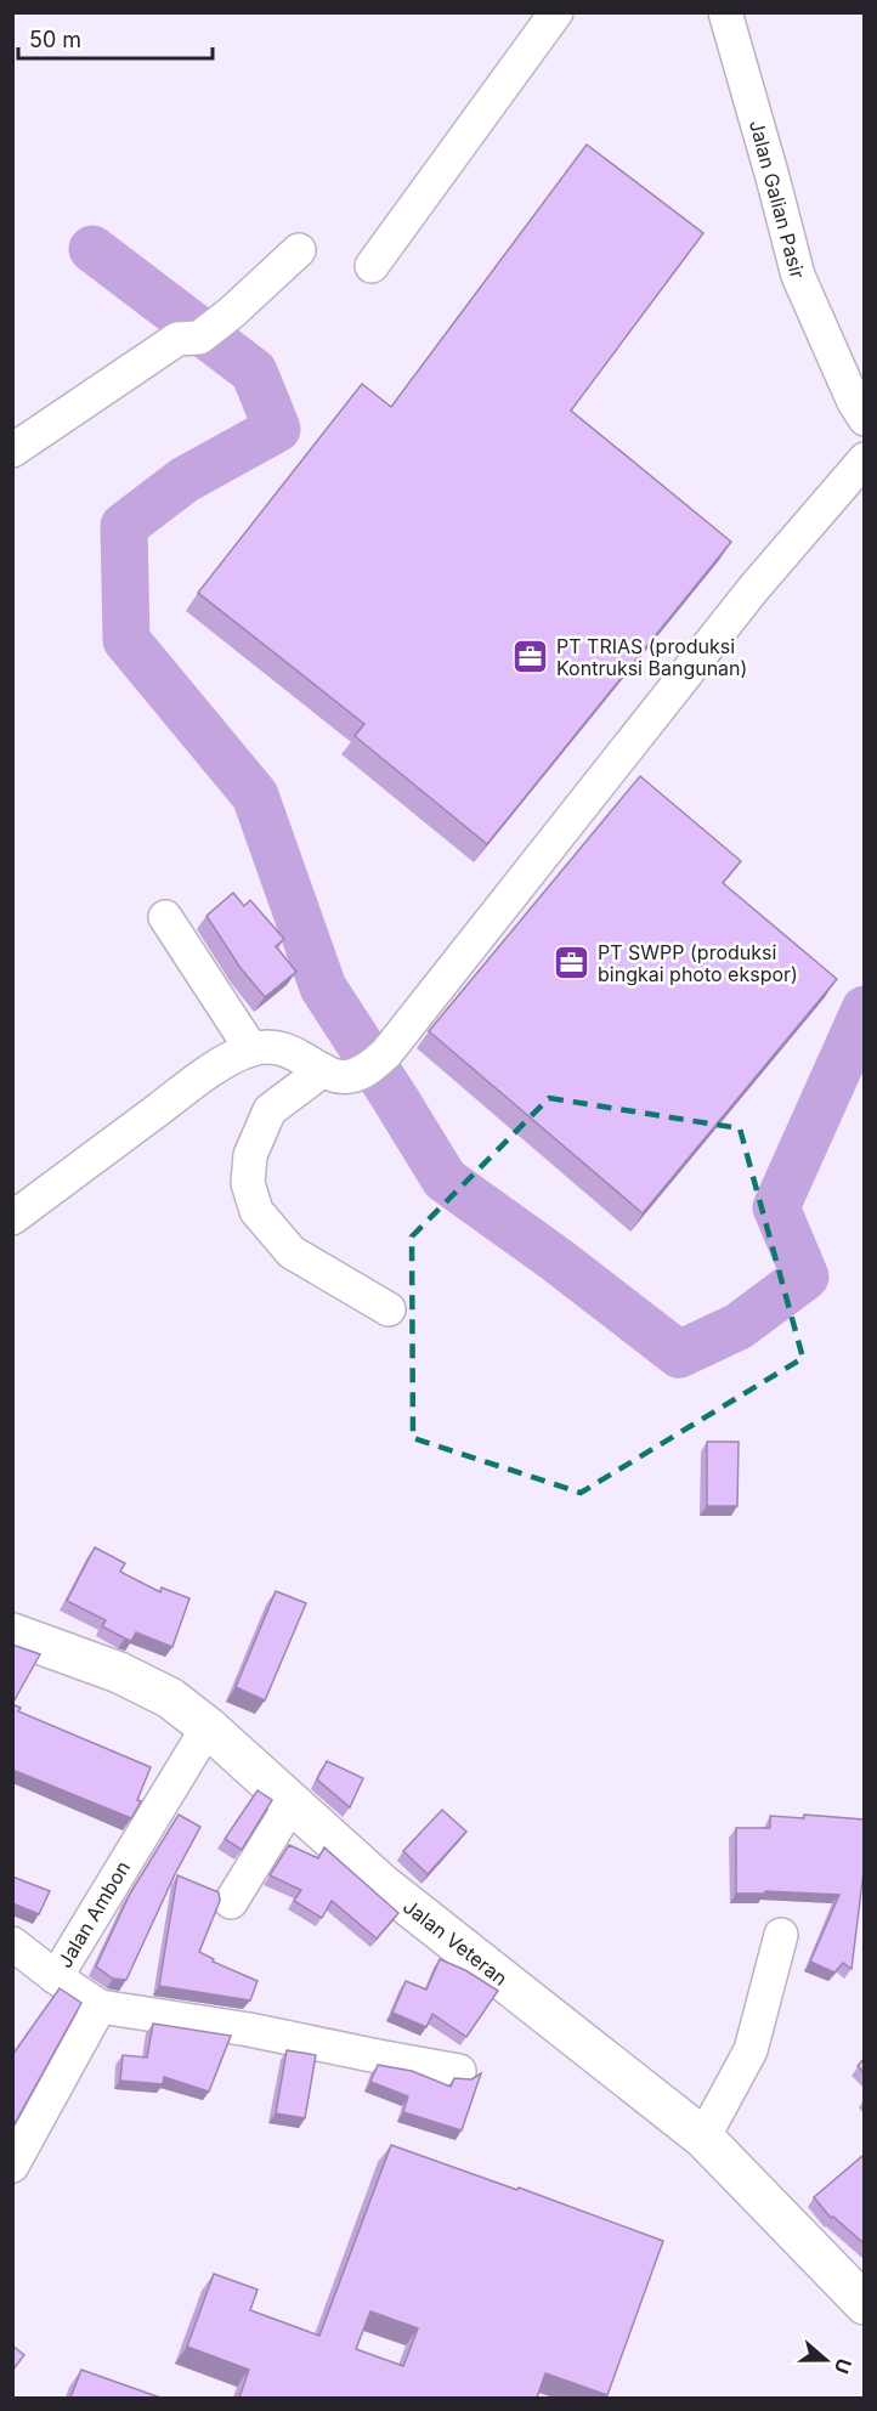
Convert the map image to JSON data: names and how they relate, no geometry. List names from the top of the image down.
{
  "streets": {
    "main road": ["Jalan Veteran"],
    "street": ["Jalan Galian Pasir", "Jalan Ambon"]
  },
  "crossings": [
    ["Jalan Ambon", "Jalan Veteran"]
  ],
  "places": {
    "office": ["PT TRIAS (produksi Kontruksi Bangunan)", "PT SWPP (produksi bingkai photo ekspor)"]
  },
  "scale_bar": "50 m",
  "north": "right"
}
